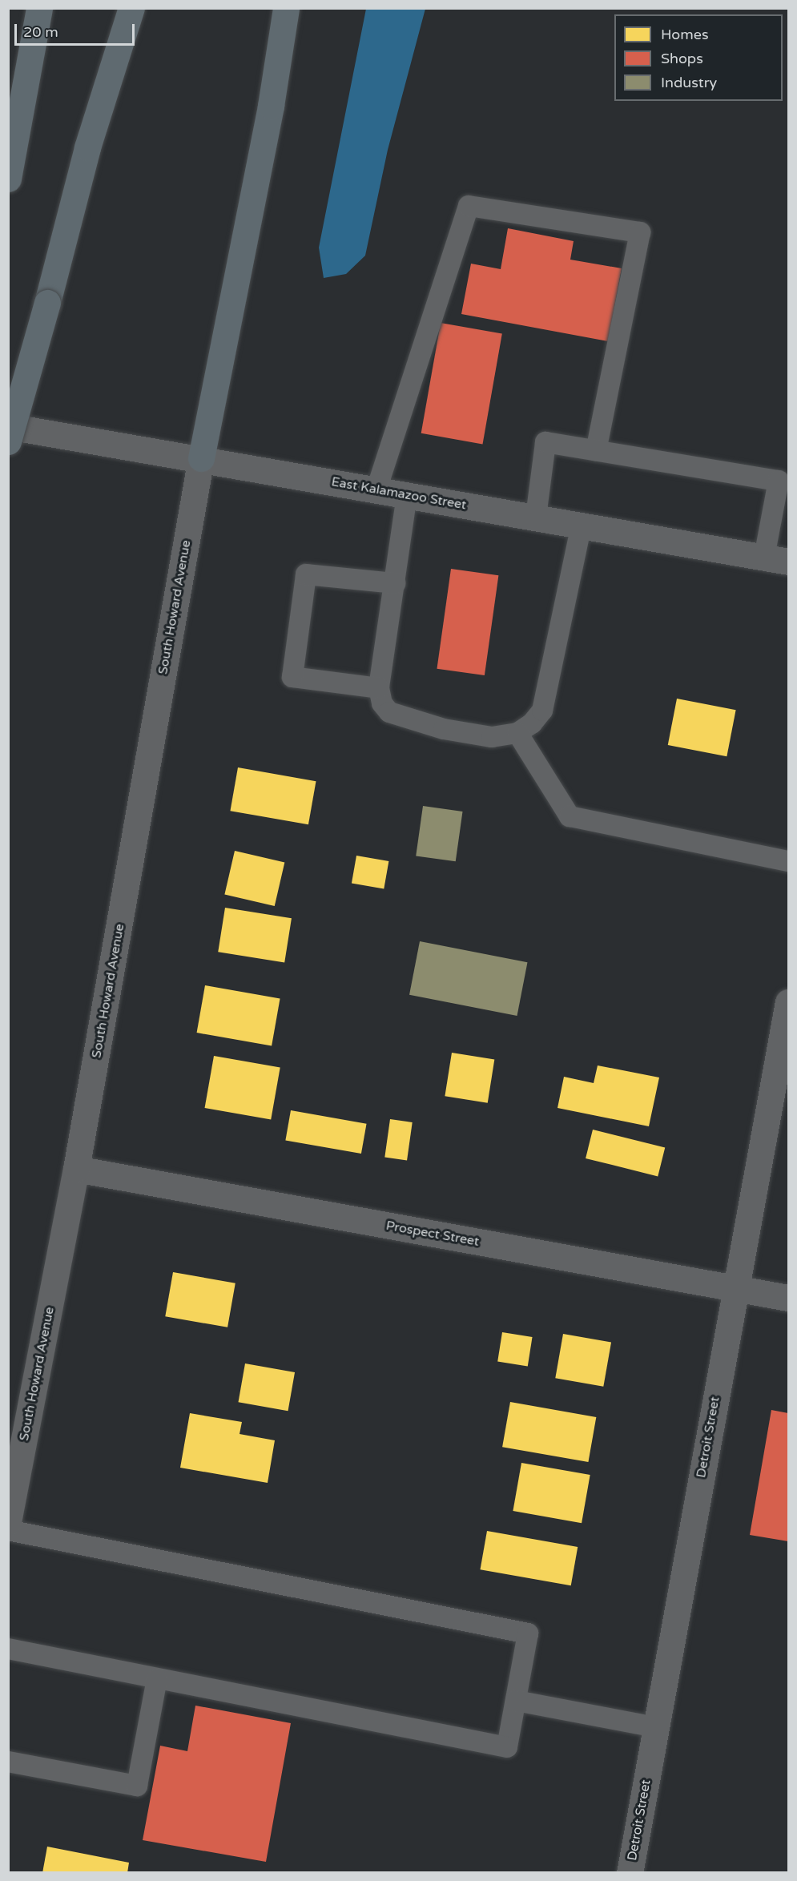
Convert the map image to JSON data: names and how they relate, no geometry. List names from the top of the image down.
{
  "streets": {
    "street": [
      "East Kalamazoo Street",
      "South Howard Avenue",
      "Prospect Street",
      "Detroit Street"
    ]
  },
  "crossings": [
    ["East Kalamazoo Street", "South Howard Avenue"],
    ["South Howard Avenue", "Prospect Street"],
    ["Prospect Street", "Detroit Street"]
  ],
  "legend": ["Homes", "Shops", "Industry"],
  "scale_bar": "20 m"
}
